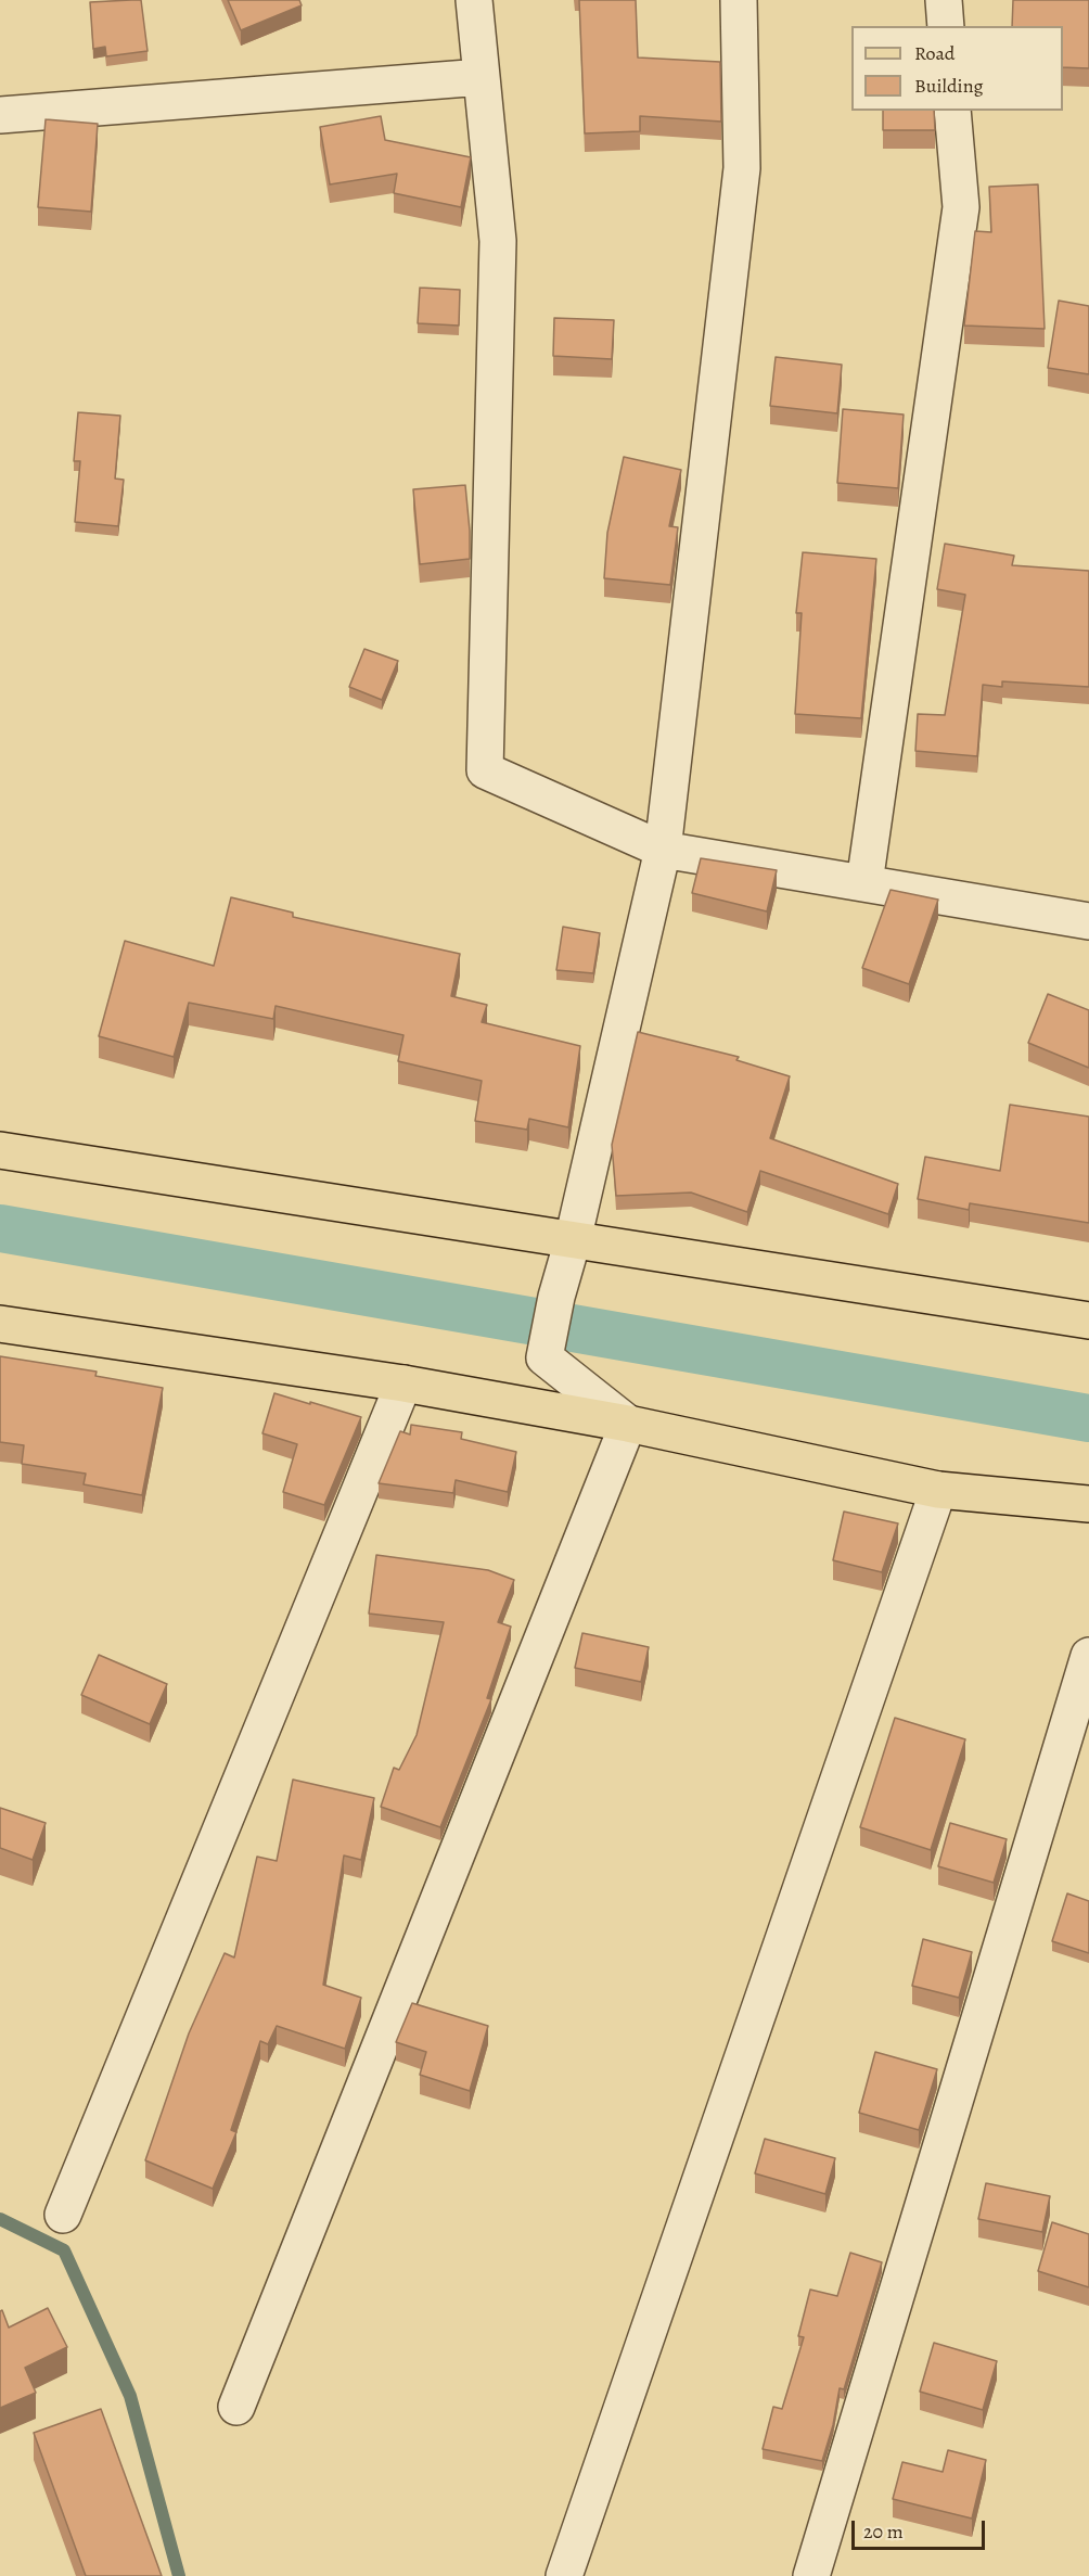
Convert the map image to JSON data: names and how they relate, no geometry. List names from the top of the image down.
{
  "legend": ["Road", "Building"],
  "scale_bar": "20 m"
}
